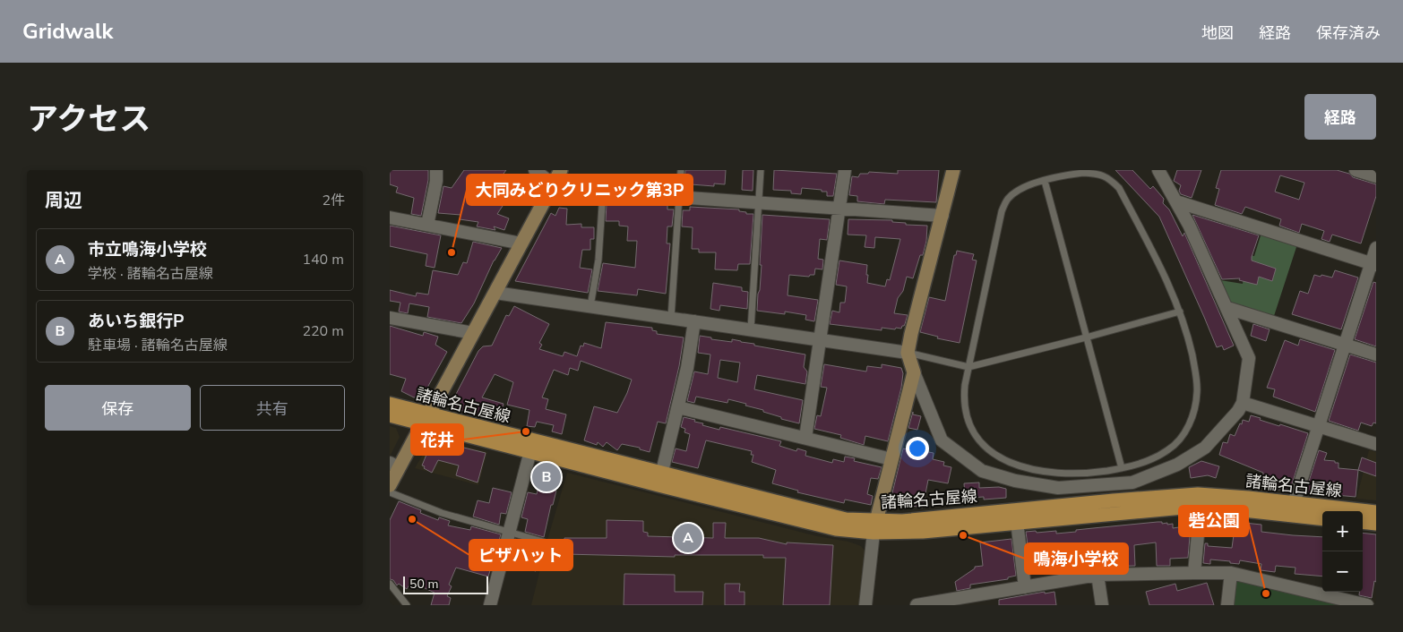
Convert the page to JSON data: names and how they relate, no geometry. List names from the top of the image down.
{
  "streets": {
    "main road": ["諸輪名古屋線"]
  },
  "places": [
    "大同みどりクリニック第3P",
    "花井",
    "ピザハット",
    "鳴海小学校",
    "砦公園"
  ],
  "scale_bar": "50 m",
  "page": {
    "header": "Gridwalk",
    "nav": ["地図", "経路", "保存済み"],
    "title": "アクセス",
    "buttons": [
      "経路",
      ["保存", "共有"]
    ],
    "heading": ["周辺", "2件"],
    "list": [
      {
        "mark": "A",
        "name": "市立鳴海小学校",
        "note": "学校 · 諸輪名古屋線",
        "value": "140 m"
      },
      {
        "mark": "B",
        "name": "あいち銀行P",
        "note": "駐車場 · 諸輪名古屋線",
        "value": "220 m"
      }
    ],
    "pins": ["B", "A"],
    "map_buttons": ["+", "−"],
    "scale": "50 m"
  }
}
